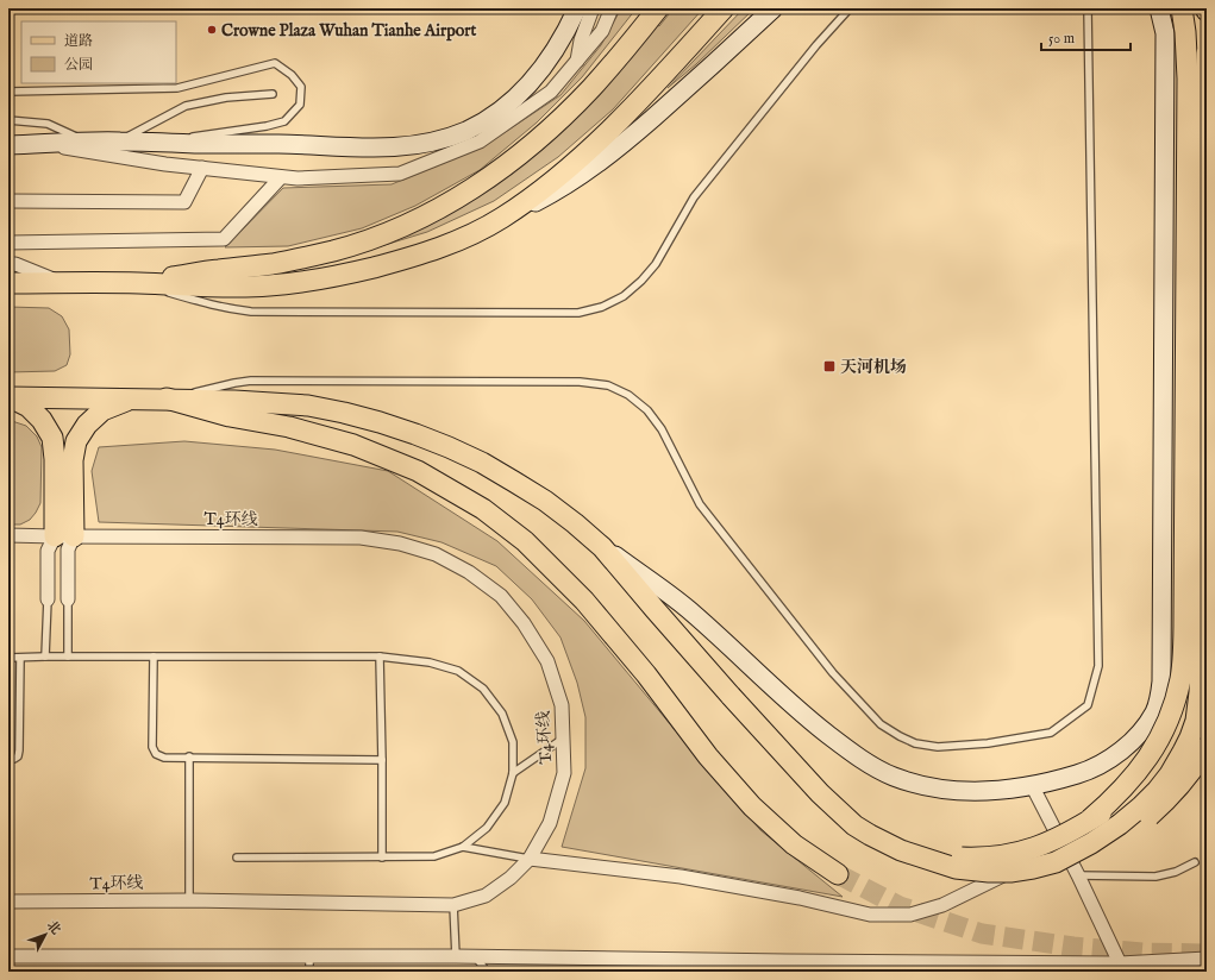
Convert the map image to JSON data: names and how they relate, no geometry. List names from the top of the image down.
{
  "streets": {
    "street": ["T4环线"]
  },
  "places": {
    "other": ["Crowne Plaza Wuhan Tianhe Airport"],
    "transit": ["天河机场"]
  },
  "legend": ["道路", "公园"],
  "scale_bar": "50 m",
  "north": "top right"
}
